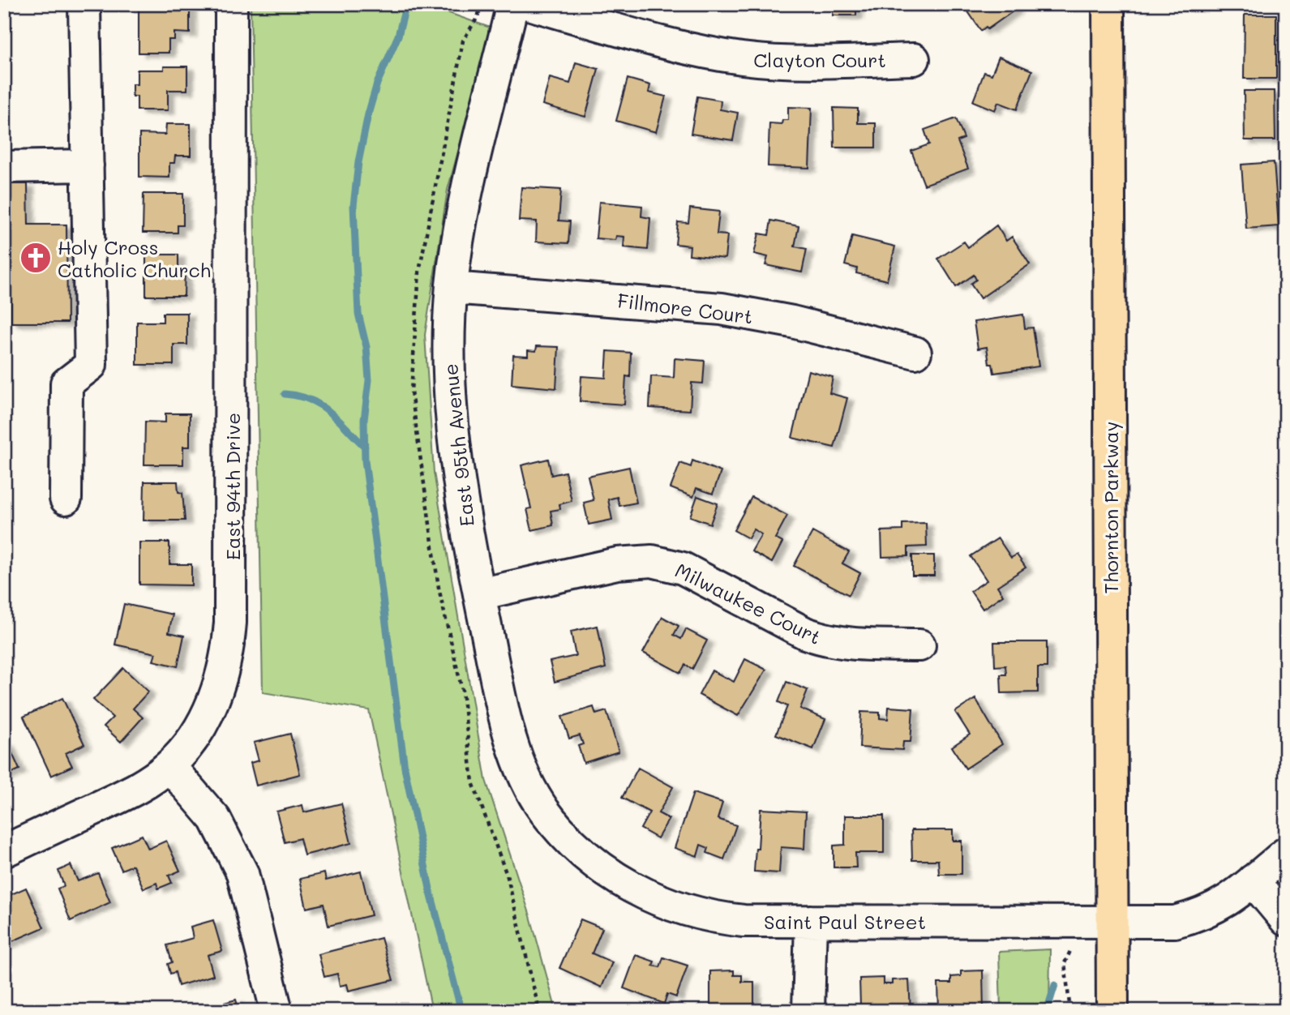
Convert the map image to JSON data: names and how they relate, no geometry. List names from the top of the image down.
{
  "streets": {
    "main road": ["Thornton Parkway"],
    "street": [
      "Clayton Court",
      "Fillmore Court",
      "East 95th Avenue",
      "East 94th Drive",
      "Milwaukee Court",
      "Saint Paul Street"
    ]
  },
  "crossings": [
    ["Fillmore Court", "East 95th Avenue"],
    ["East 95th Avenue", "Milwaukee Court"],
    ["East 95th Avenue", "Saint Paul Street"],
    ["Thornton Parkway", "Saint Paul Street"]
  ],
  "places": {
    "church": ["Holy Cross Catholic Church"]
  }
}
